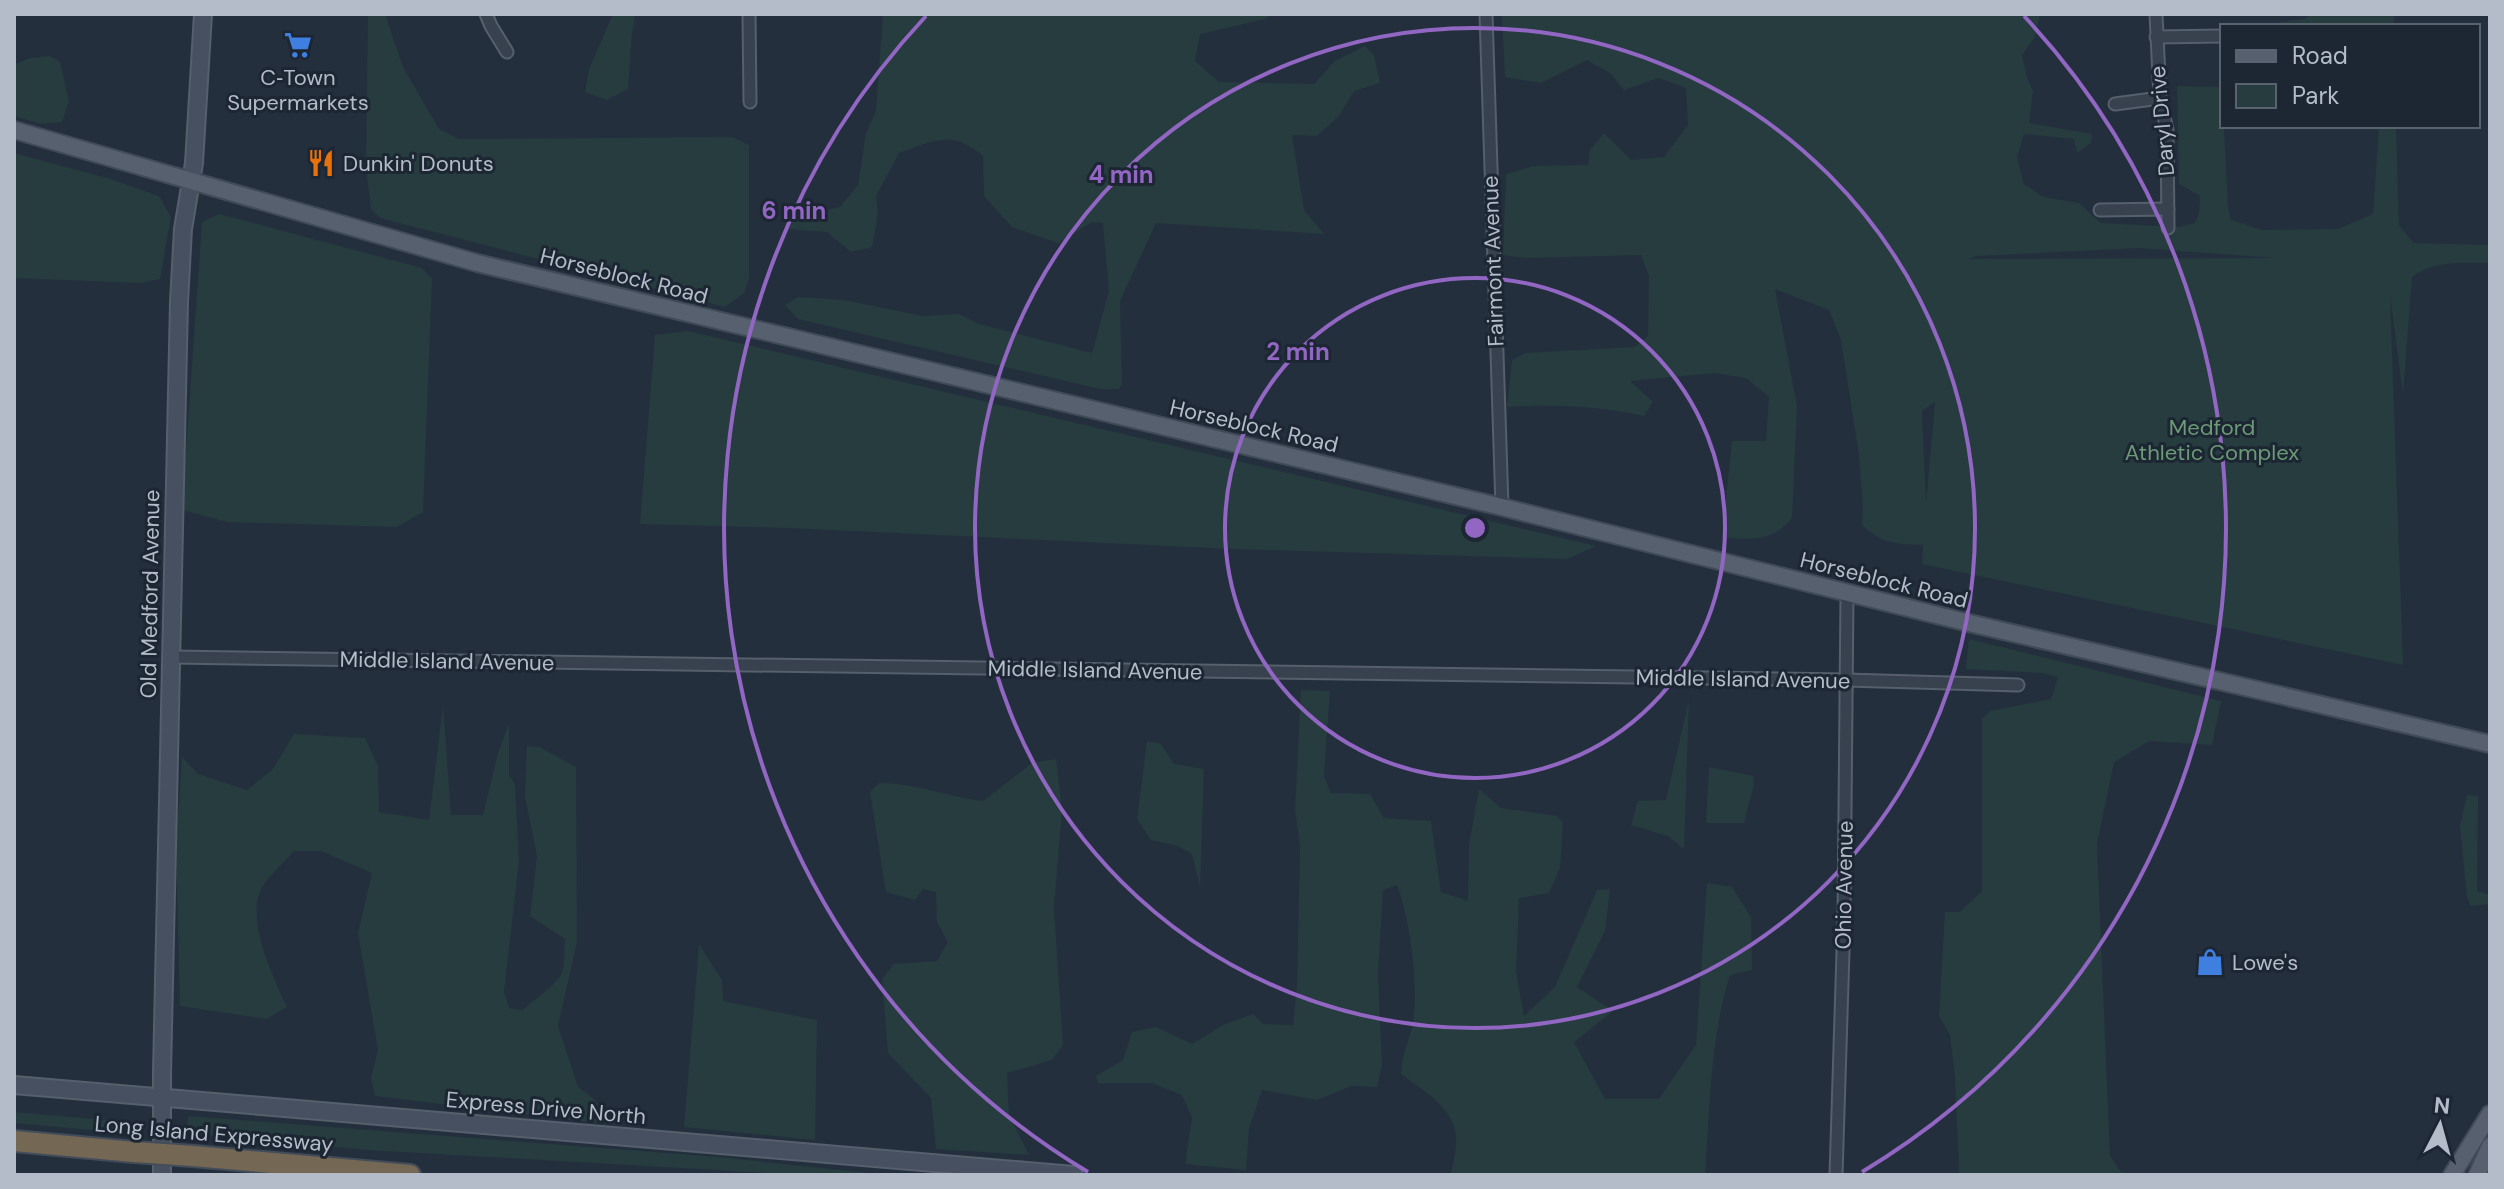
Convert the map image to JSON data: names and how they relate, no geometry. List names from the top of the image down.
{
  "streets": {
    "highway": ["Long Island Expressway"],
    "main road": ["Horseblock Road"],
    "street": [
      "Daryl Drive",
      "Fairmont Avenue",
      "Old Medford Avenue",
      "Middle Island Avenue",
      "Ohio Avenue",
      "Express Drive North"
    ]
  },
  "crossings": [
    ["Fairmont Avenue", "Horseblock Road"],
    ["Horseblock Road", "Old Medford Avenue"],
    ["Horseblock Road", "Ohio Avenue"],
    ["Old Medford Avenue", "Middle Island Avenue"],
    ["Old Medford Avenue", "Express Drive North"],
    ["Middle Island Avenue", "Ohio Avenue"]
  ],
  "parks": ["Medford Athletic Complex"],
  "places": {
    "supermarket": ["C‑Town Supermarkets"],
    "restaurant": ["Dunkin' Donuts"],
    "shop": ["Lowe's"]
  },
  "legend": ["Road", "Park"],
  "north": "top",
  "rings": ["4 min", "6 min", "2 min"]
}
